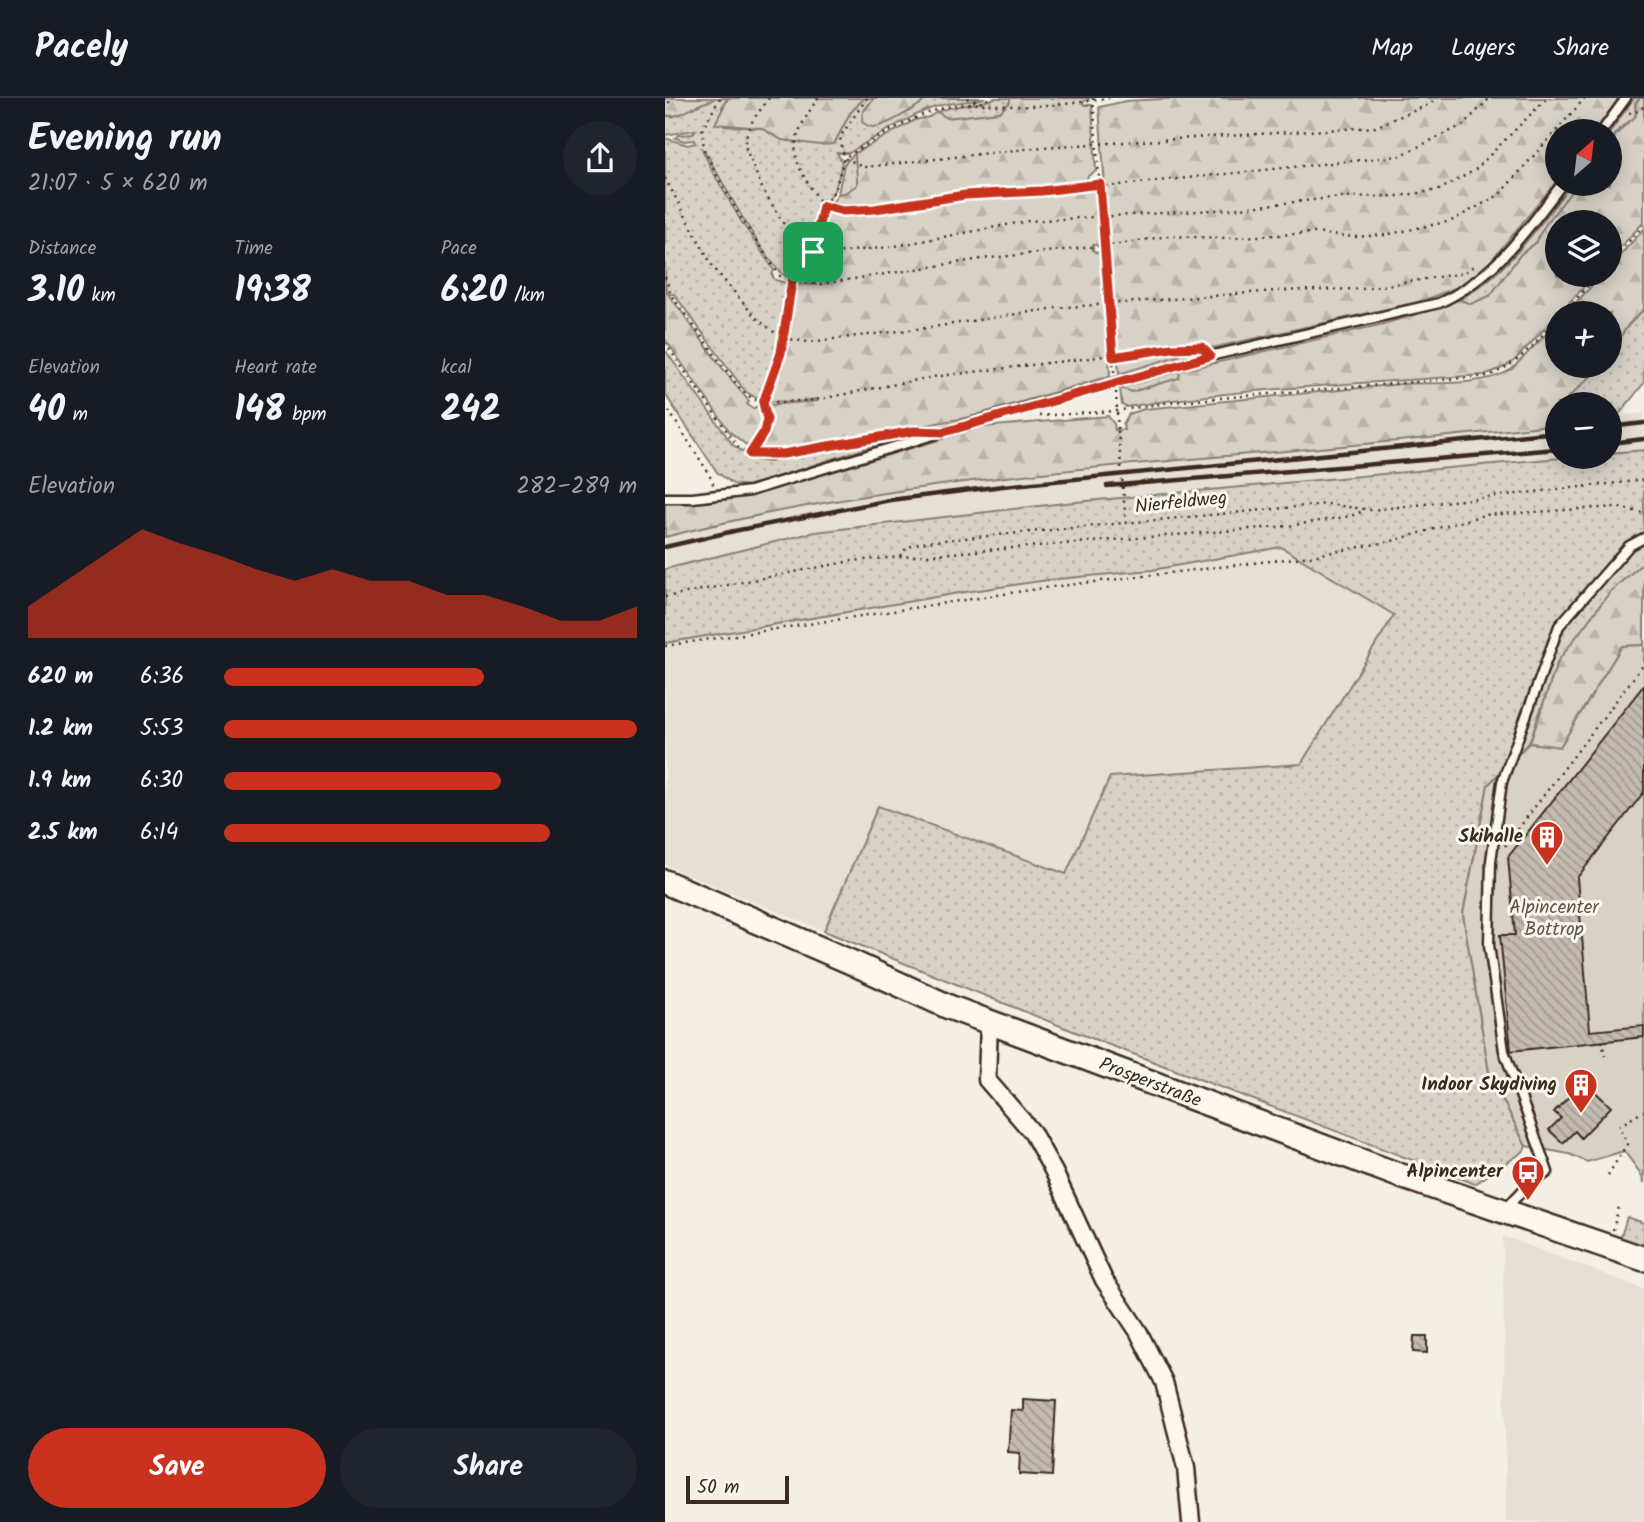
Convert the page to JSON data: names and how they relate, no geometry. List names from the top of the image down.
{
  "streets": {
    "main road": ["Prosperstraße"],
    "path": ["Nierfeldweg"]
  },
  "parks": ["Alpincenter Bottrop"],
  "places": {
    "building": ["Skihalle", "Indoor Skydiving"],
    "bus stop": ["Alpincenter"]
  },
  "scale_bar": "50 m",
  "north": "top right",
  "page": {
    "header": "Pacely",
    "nav": ["Map", "Layers", "Share"],
    "heading": ["Evening run", "21:07 · 5 × 620 m"],
    "map_buttons": ["+", "−"],
    "stats": [
      ["Distance", "3.10 km"],
      ["Time", "19:38"],
      ["Pace", "6:20 /km"],
      ["Elevation", "40 m"],
      ["Heart rate", "148 bpm"],
      ["kcal", "242"]
    ],
    "chart": ["Elevation", "282–289 m"],
    "list": [
      {
        "name": "620 m",
        "note": "6:36"
      },
      {
        "name": "1.2 km",
        "note": "5:53"
      },
      {
        "name": "1.9 km",
        "note": "6:30"
      },
      {
        "name": "2.5 km",
        "note": "6:14"
      }
    ],
    "buttons": ["Save", "Share"],
    "scale": "50 m"
  }
}
